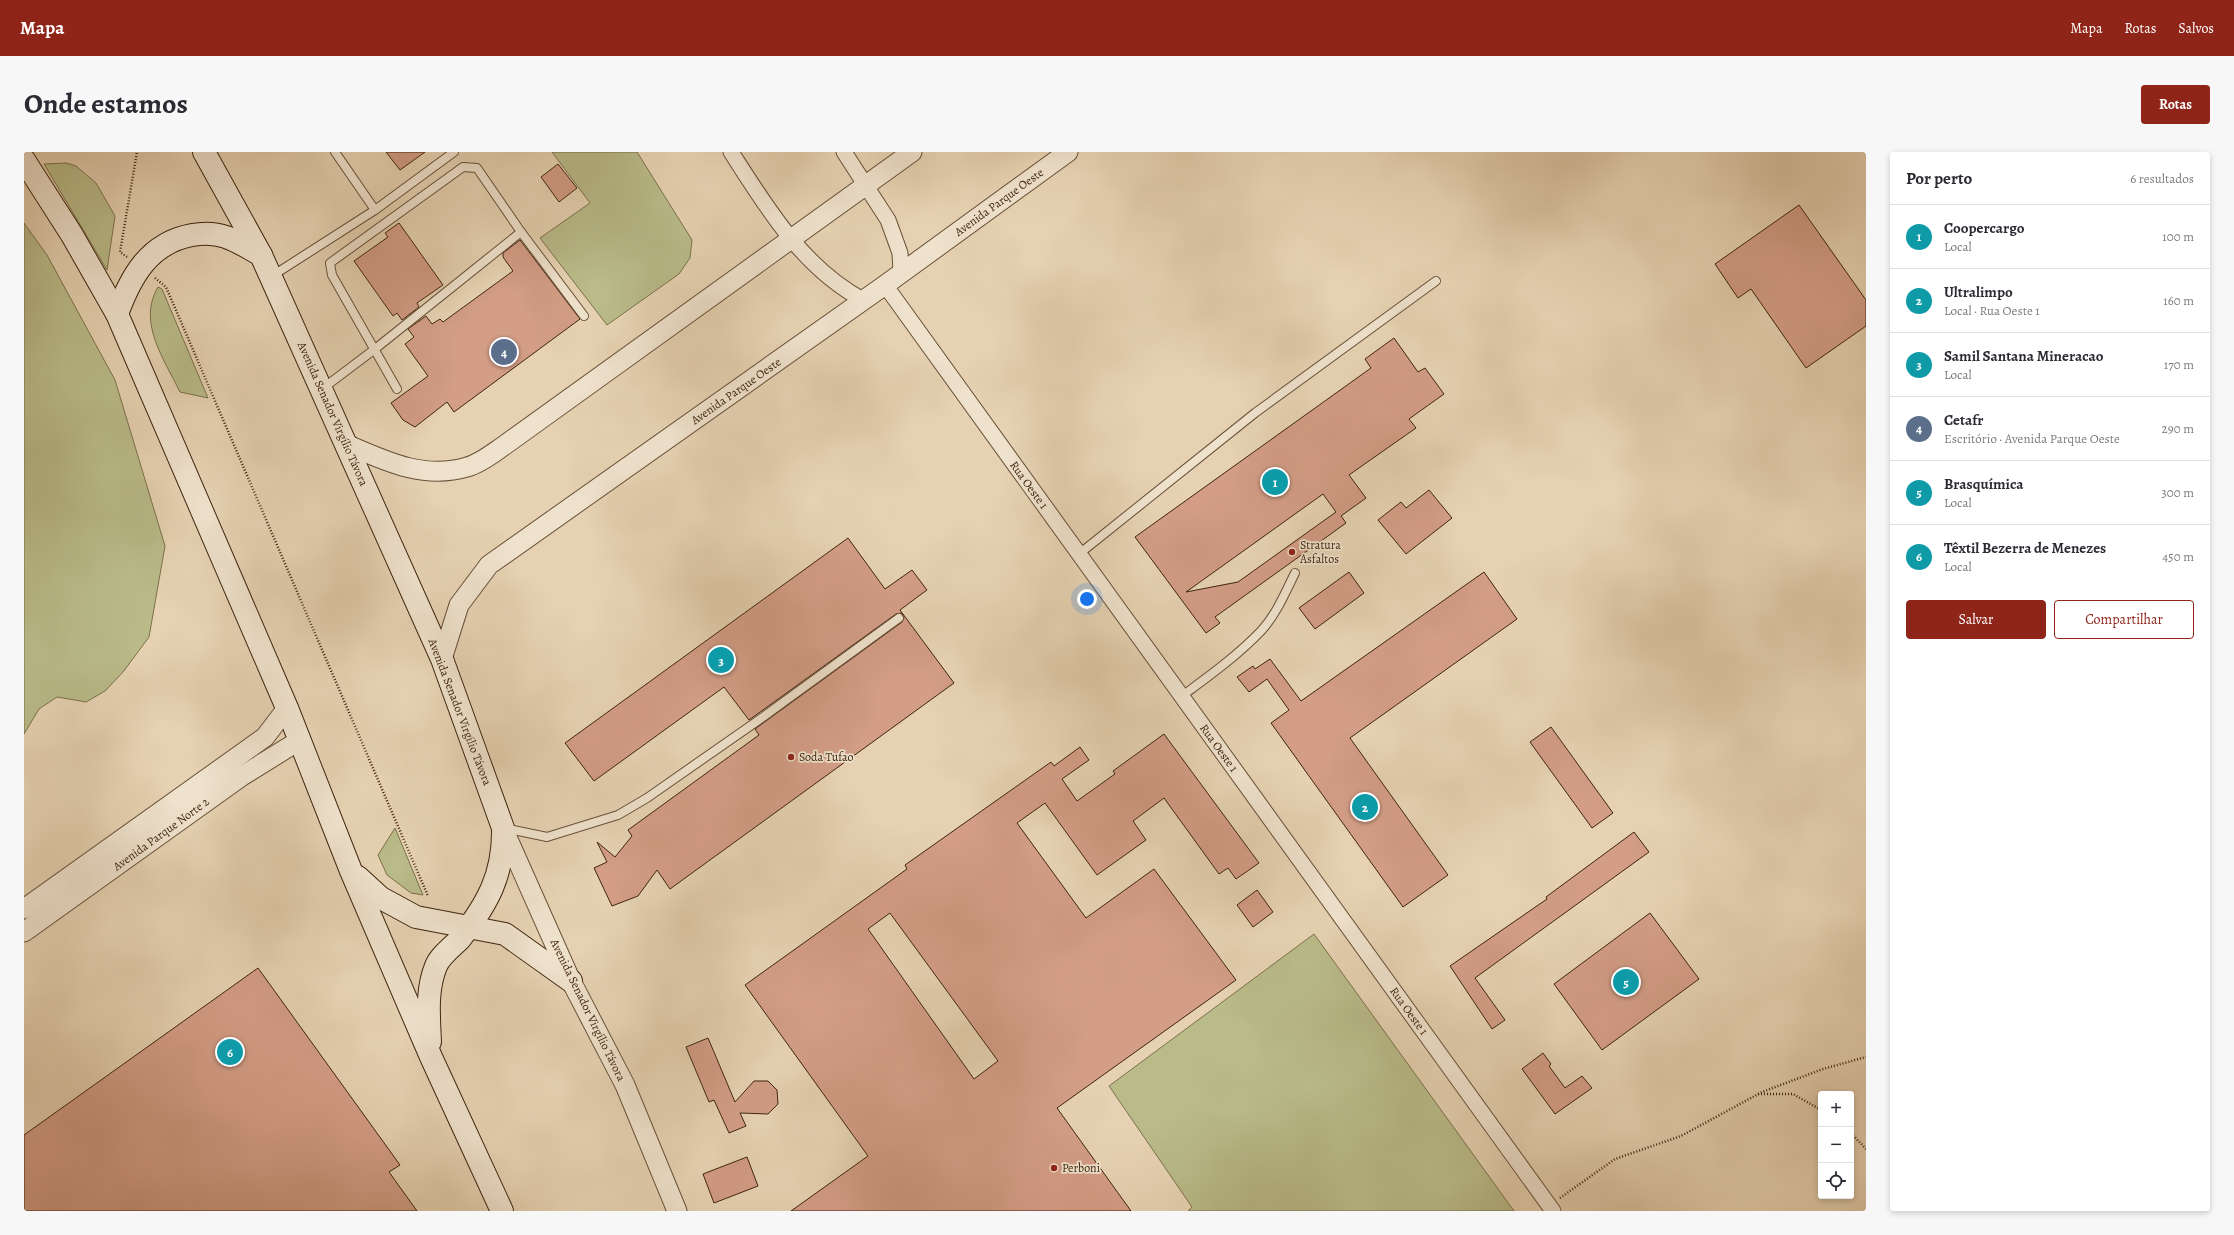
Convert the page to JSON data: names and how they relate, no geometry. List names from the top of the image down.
{
  "streets": {
    "main road": ["Avenida Senador Virgílio Távora"],
    "street": ["Avenida Parque Oeste", "Rua Oeste 1", "Avenida Parque Norte 2"]
  },
  "crossings": [
    ["Avenida Parque Oeste", "Avenida Senador Virgílio Távora"],
    ["Avenida Parque Oeste", "Rua Oeste 1"]
  ],
  "places": ["Stratura Asfaltos", "Soda Tufao", "Perboni"],
  "page": {
    "header": "Mapa",
    "nav": ["Mapa", "Rotas", "Salvos"],
    "title": "Onde estamos",
    "buttons": [
      "Rotas",
      ["Salvar", "Compartilhar"]
    ],
    "heading": ["Por perto", "6 resultados"],
    "list": [
      {
        "mark": "1",
        "name": "Coopercargo",
        "note": "Local",
        "value": "100 m"
      },
      {
        "mark": "2",
        "name": "Ultralimpo",
        "note": "Local · Rua Oeste 1",
        "value": "160 m"
      },
      {
        "mark": "3",
        "name": "Samil Santana Mineracao",
        "note": "Local",
        "value": "170 m"
      },
      {
        "mark": "4",
        "name": "Cetafr",
        "note": "Escritório · Avenida Parque Oeste",
        "value": "290 m"
      },
      {
        "mark": "5",
        "name": "Brasquímica",
        "note": "Local",
        "value": "300 m"
      },
      {
        "mark": "6",
        "name": "Têxtil Bezerra de Menezes",
        "note": "Local",
        "value": "450 m"
      }
    ],
    "pins": [
      "4",
      "1",
      "3",
      "2",
      "5",
      "6"
    ],
    "map_buttons": ["+", "−"]
  }
}
